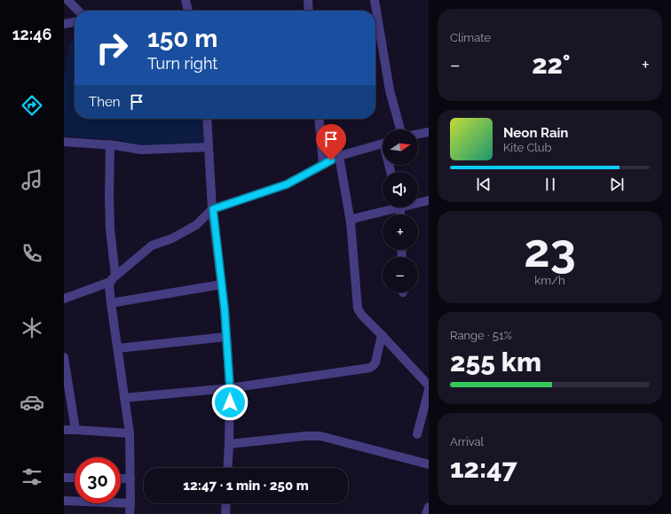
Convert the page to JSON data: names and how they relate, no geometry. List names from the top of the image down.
{
  "north": "right",
  "page": {
    "tabs": "12:46",
    "tile": [
      "Climate",
      ["23", "km/h"],
      ["Range · 51%", "255 km"],
      ["Arrival", "12:47"]
    ],
    "turn": ["150 m", "Turn right"],
    "heat": ["−", "22°", "+"],
    "then": "Then",
    "song": ["Neon Rain", "Kite Club"],
    "map_buttons": ["+", "−"],
    "limit": "30",
    "trip": "12:47 · 1 min · 250 m"
  }
}
